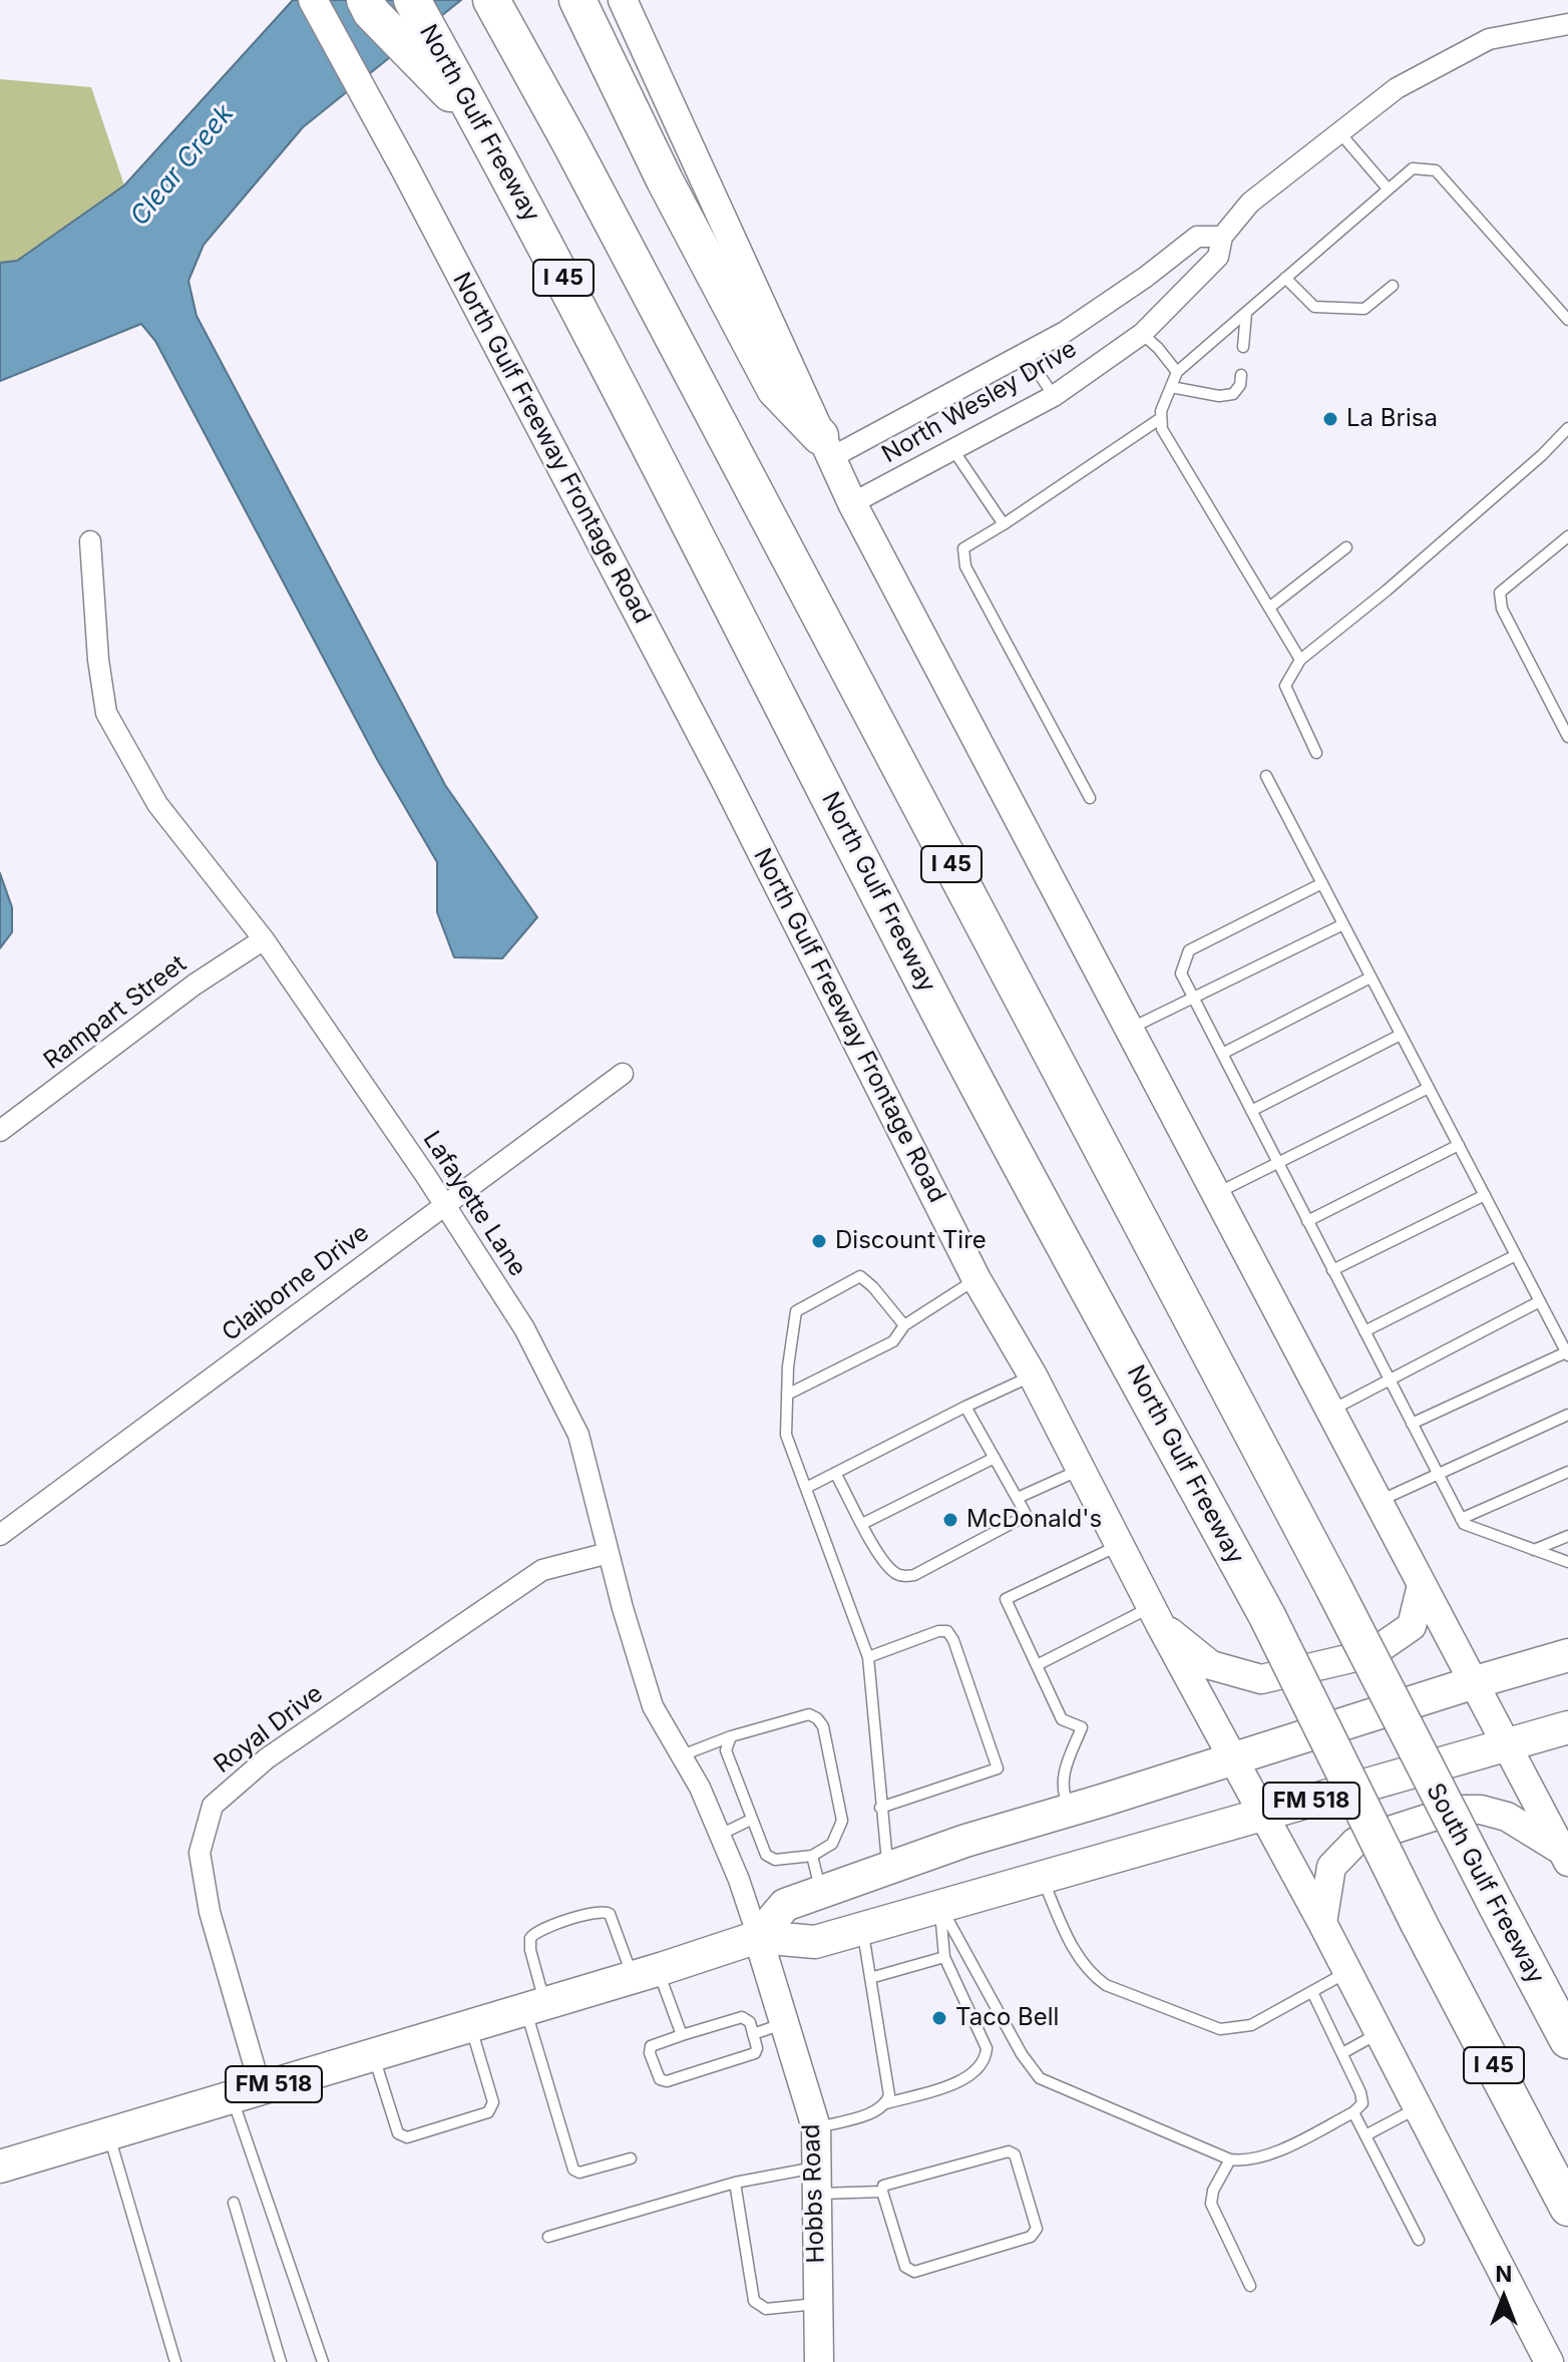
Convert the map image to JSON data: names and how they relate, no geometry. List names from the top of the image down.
{
  "streets": {
    "highway": ["North Gulf Freeway", "I 45", "South Gulf Freeway"],
    "main road": ["North Gulf Freeway Frontage Road", "FM 518", "Hobbs Road"],
    "street": [
      "North Wesley Drive",
      "Rampart Street",
      "Lafayette Lane",
      "Claiborne Drive",
      "Royal Drive"
    ]
  },
  "crossings": [
    ["North Gulf Freeway Frontage Road", "FM 518"],
    ["Rampart Street", "Lafayette Lane"],
    ["Lafayette Lane", "Claiborne Drive"],
    ["Lafayette Lane", "Royal Drive"],
    ["Lafayette Lane", "FM 518"],
    ["Lafayette Lane", "Hobbs Road"],
    ["Royal Drive", "FM 518"],
    ["FM 518", "Hobbs Road"]
  ],
  "water": ["Clear Creek"],
  "places": [
    "La Brisa",
    "Discount Tire",
    "McDonald's",
    "Taco Bell"
  ],
  "north": "top"
}
